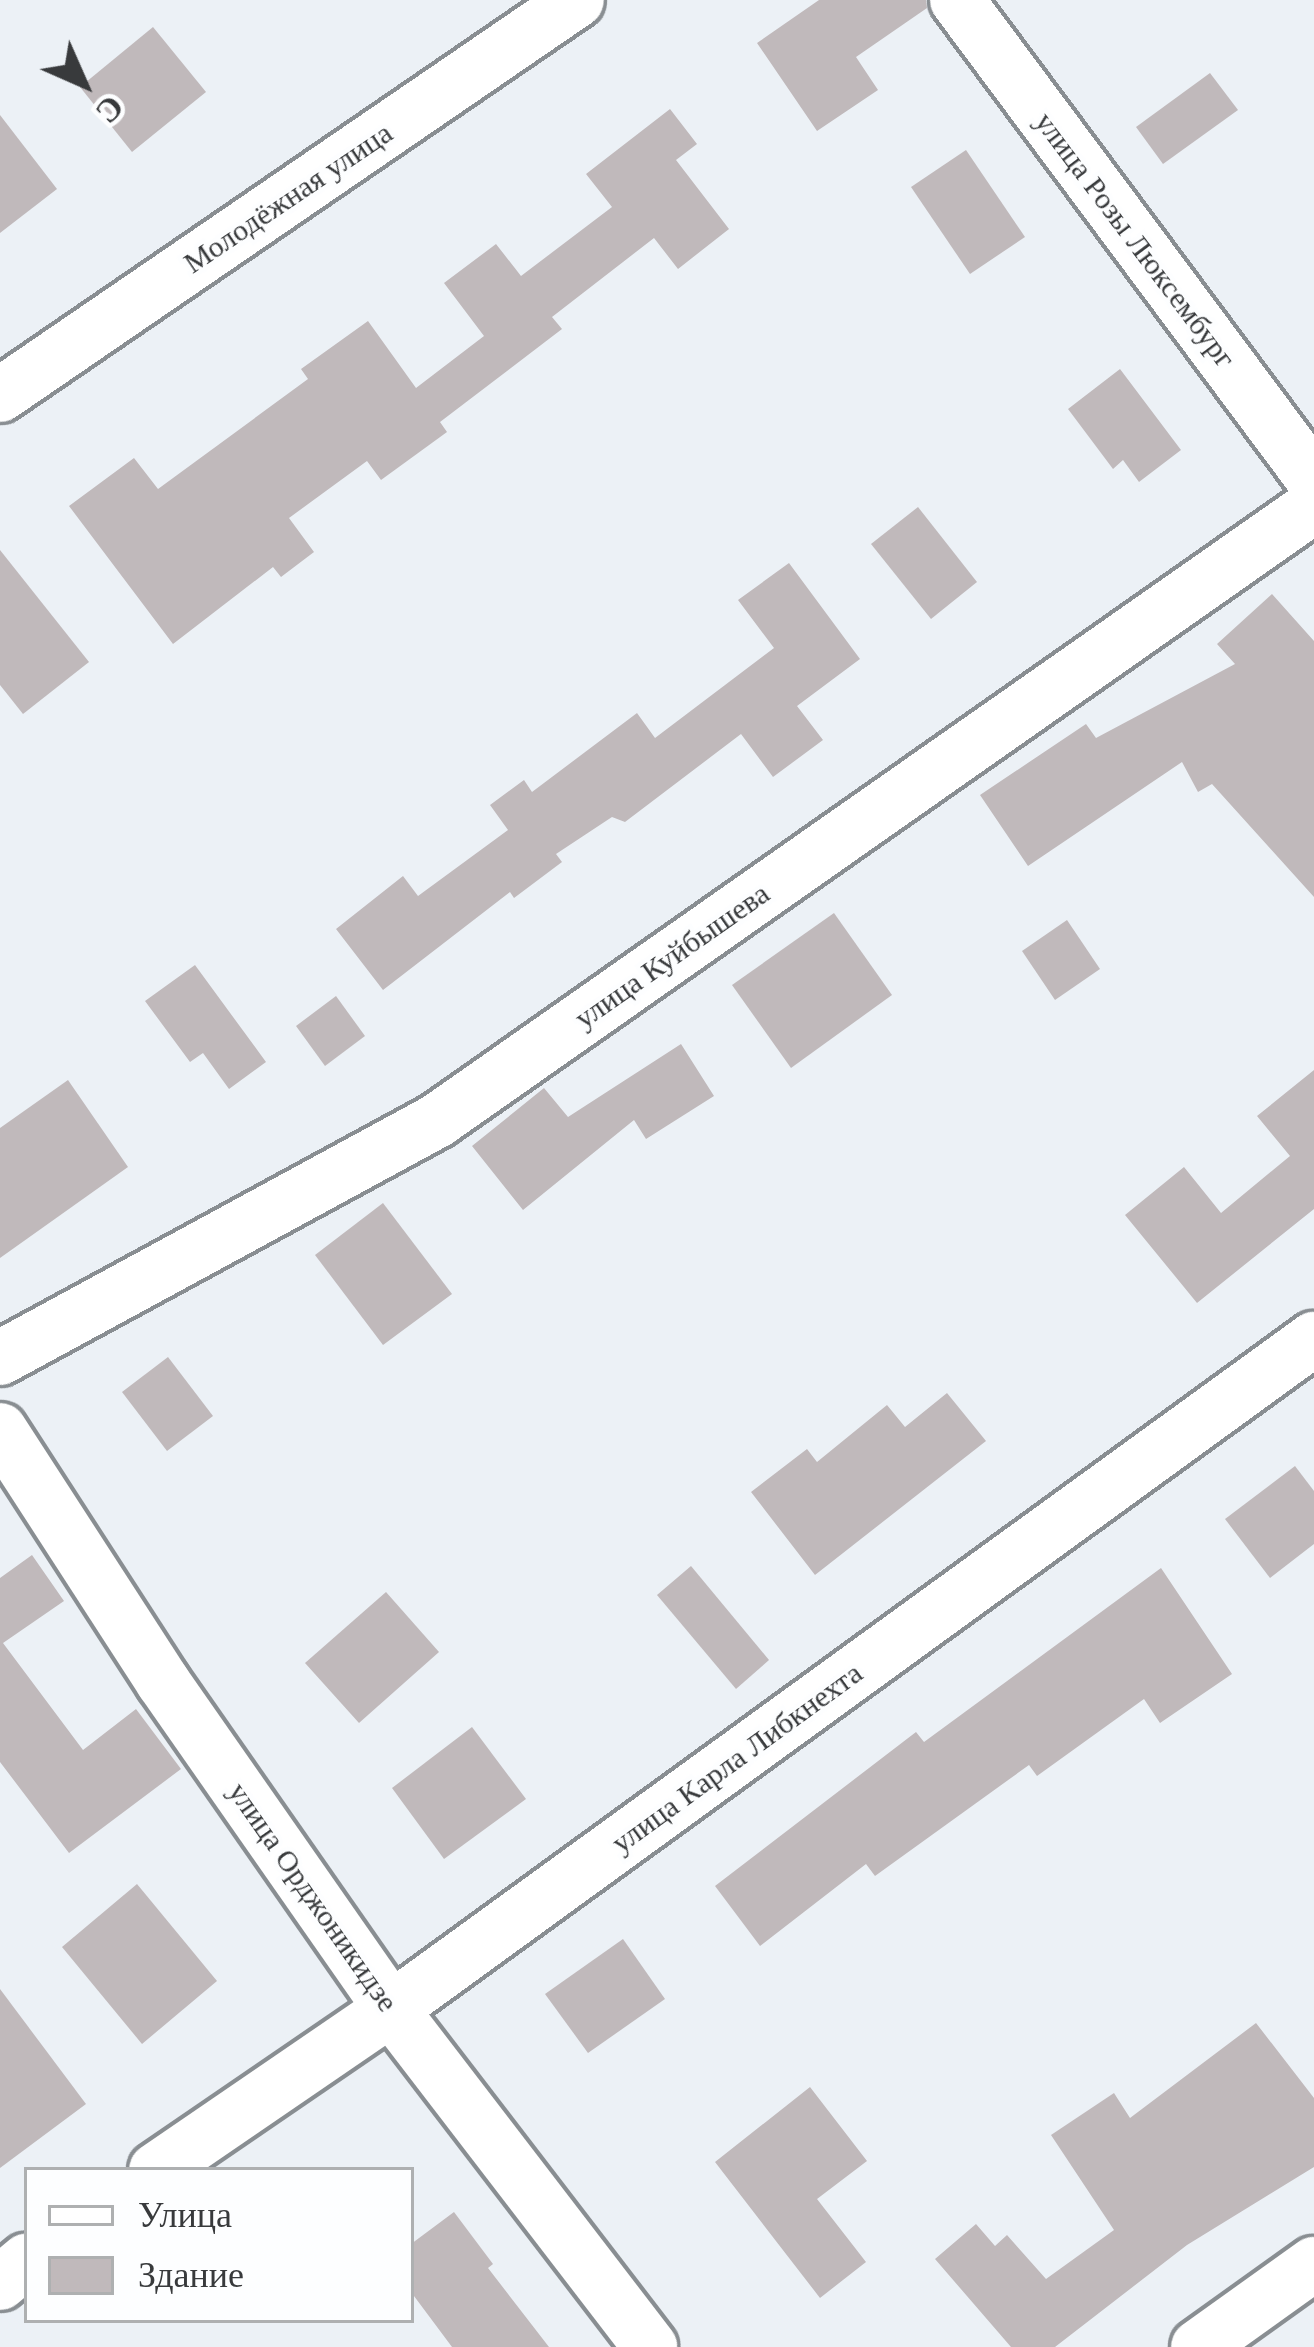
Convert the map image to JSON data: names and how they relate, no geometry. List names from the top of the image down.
{
  "streets": {
    "street": [
      "Молодёжная улица",
      "улица Розы Люксембург",
      "улица Куйбышева",
      "улица Карла Либкнехта",
      "улица Орджоникидзе"
    ]
  },
  "crossings": [
    ["улица Карла Либкнехта", "улица Орджоникидзе"]
  ],
  "legend": ["Улица", "Здание"],
  "north": "bottom right"
}
